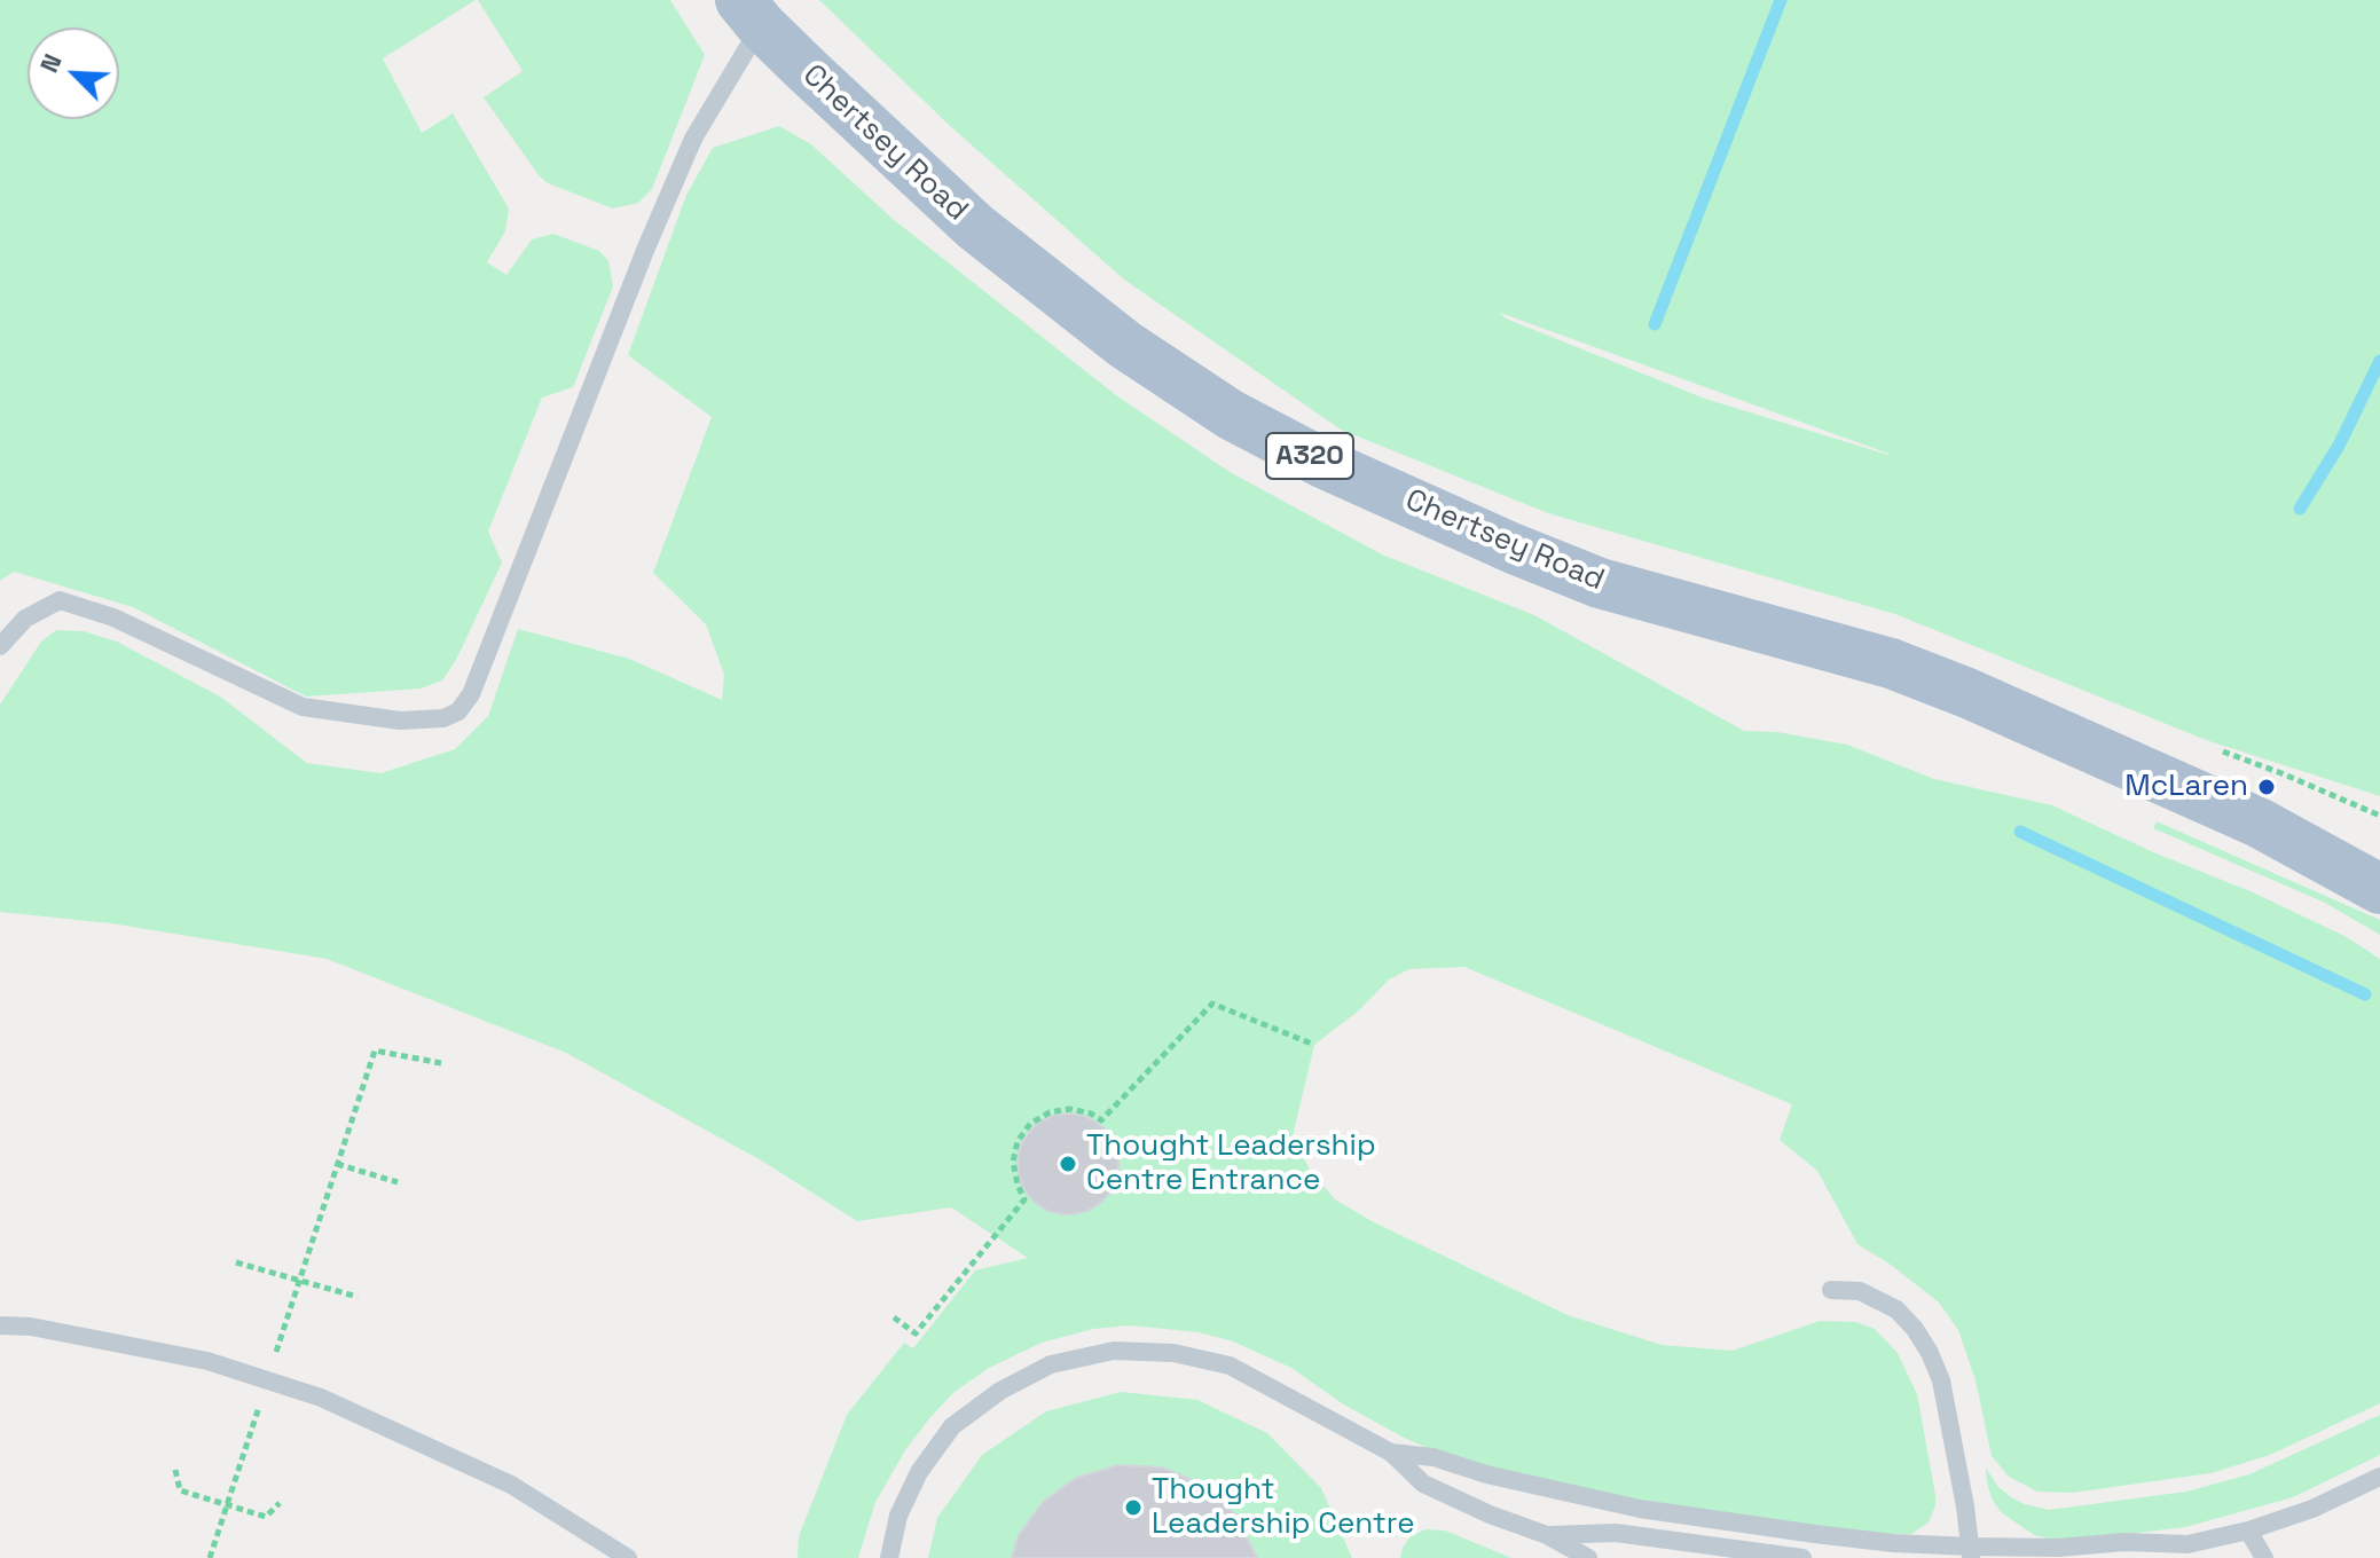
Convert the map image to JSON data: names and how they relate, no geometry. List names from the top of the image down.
{
  "streets": {
    "main road": ["Chertsey Road", "A320"]
  },
  "places": ["McLaren", "Thought Leadership Centre Entrance", "Thought Leadership Centre"],
  "north": "top left"
}
